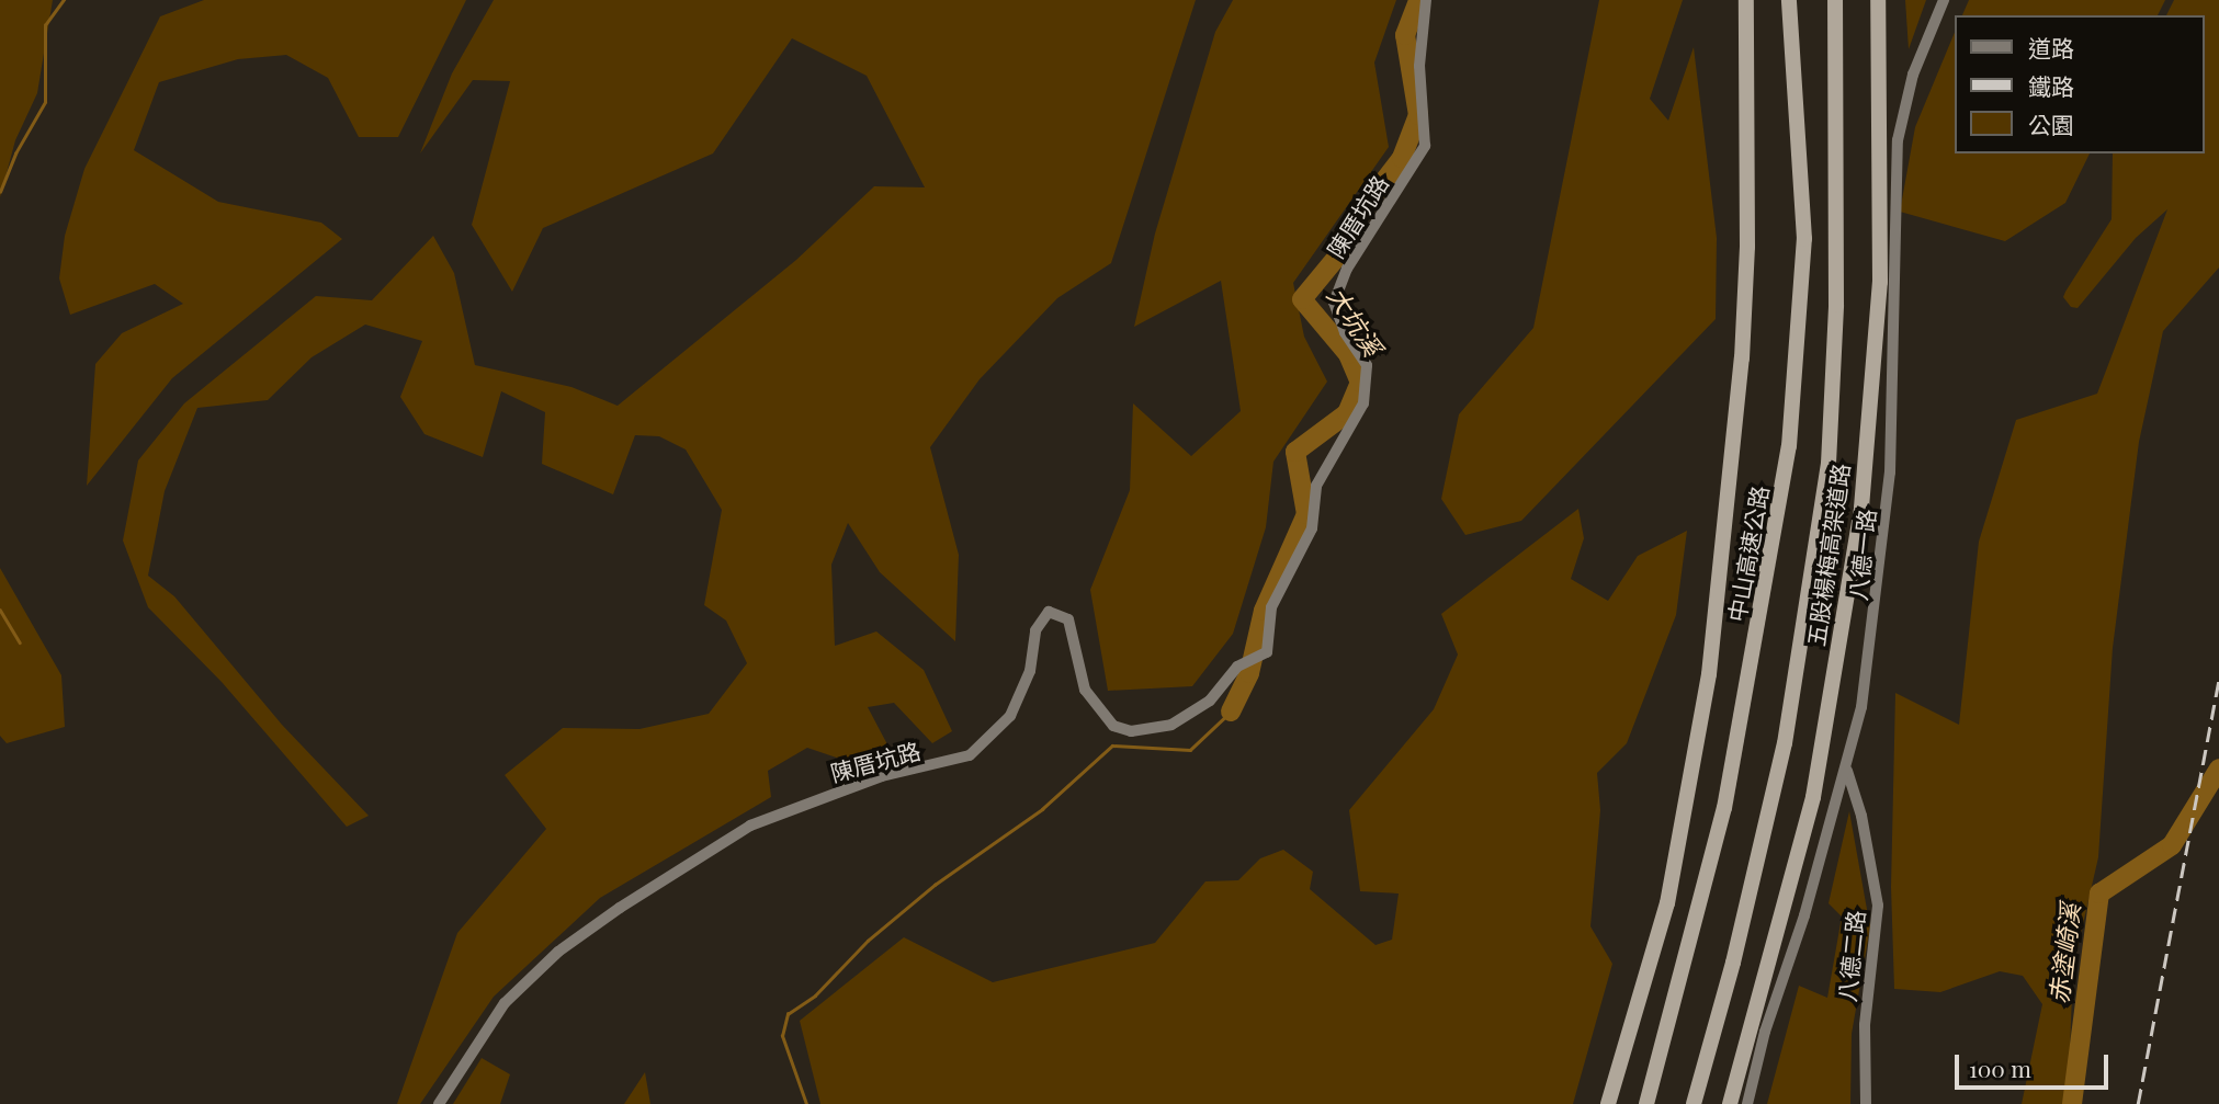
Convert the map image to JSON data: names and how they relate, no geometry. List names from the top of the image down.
{
  "streets": {
    "highway": ["中山高速公路", "五股楊梅高架道路"],
    "street": ["陳厝坑路", "八德一路", "八德二路"]
  },
  "crossings": [
    ["八德一路", "八德二路"]
  ],
  "water": ["大坑溪", "赤塗崎溪"],
  "legend": ["道路", "鐵路", "公園"],
  "scale_bar": "100 m"
}
